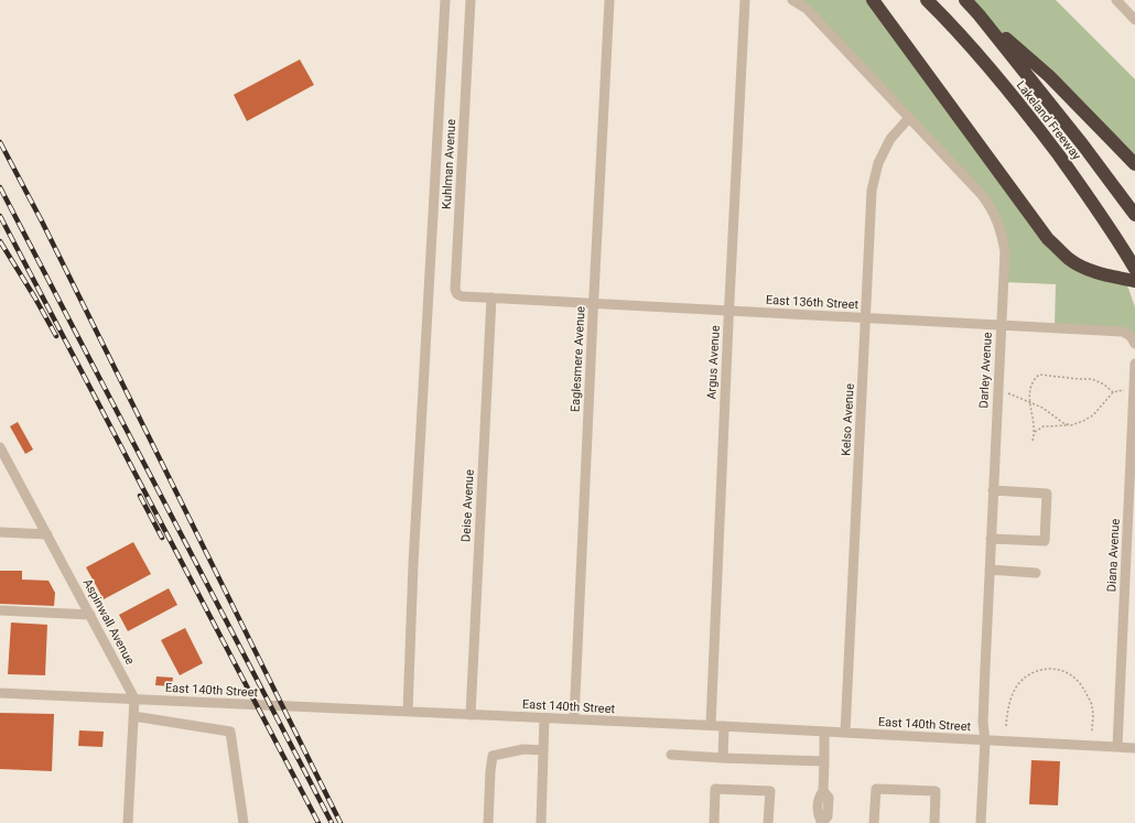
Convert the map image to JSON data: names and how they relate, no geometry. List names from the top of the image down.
{
  "streets": {
    "highway": ["Lakeland Freeway"],
    "street": [
      "Kuhlman Avenue",
      "East 136th Street",
      "Eaglesmere Avenue",
      "Argus Avenue",
      "Darley Avenue",
      "Kelso Avenue",
      "Deise Avenue",
      "Diana Avenue",
      "Aspinwall Avenue",
      "East 140th Street"
    ]
  },
  "crossings": [
    ["Kuhlman Avenue", "East 136th Street"],
    ["Kuhlman Avenue", "Deise Avenue"],
    ["East 136th Street", "Eaglesmere Avenue"],
    ["East 136th Street", "Argus Avenue"],
    ["East 136th Street", "Darley Avenue"],
    ["East 136th Street", "Kelso Avenue"],
    ["East 136th Street", "Deise Avenue"],
    ["Eaglesmere Avenue", "East 140th Street"],
    ["Argus Avenue", "East 140th Street"],
    ["Darley Avenue", "Kelso Avenue"],
    ["Darley Avenue", "East 140th Street"],
    ["Kelso Avenue", "East 140th Street"],
    ["Deise Avenue", "East 140th Street"],
    ["Diana Avenue", "East 140th Street"],
    ["Aspinwall Avenue", "East 140th Street"]
  ]
}
